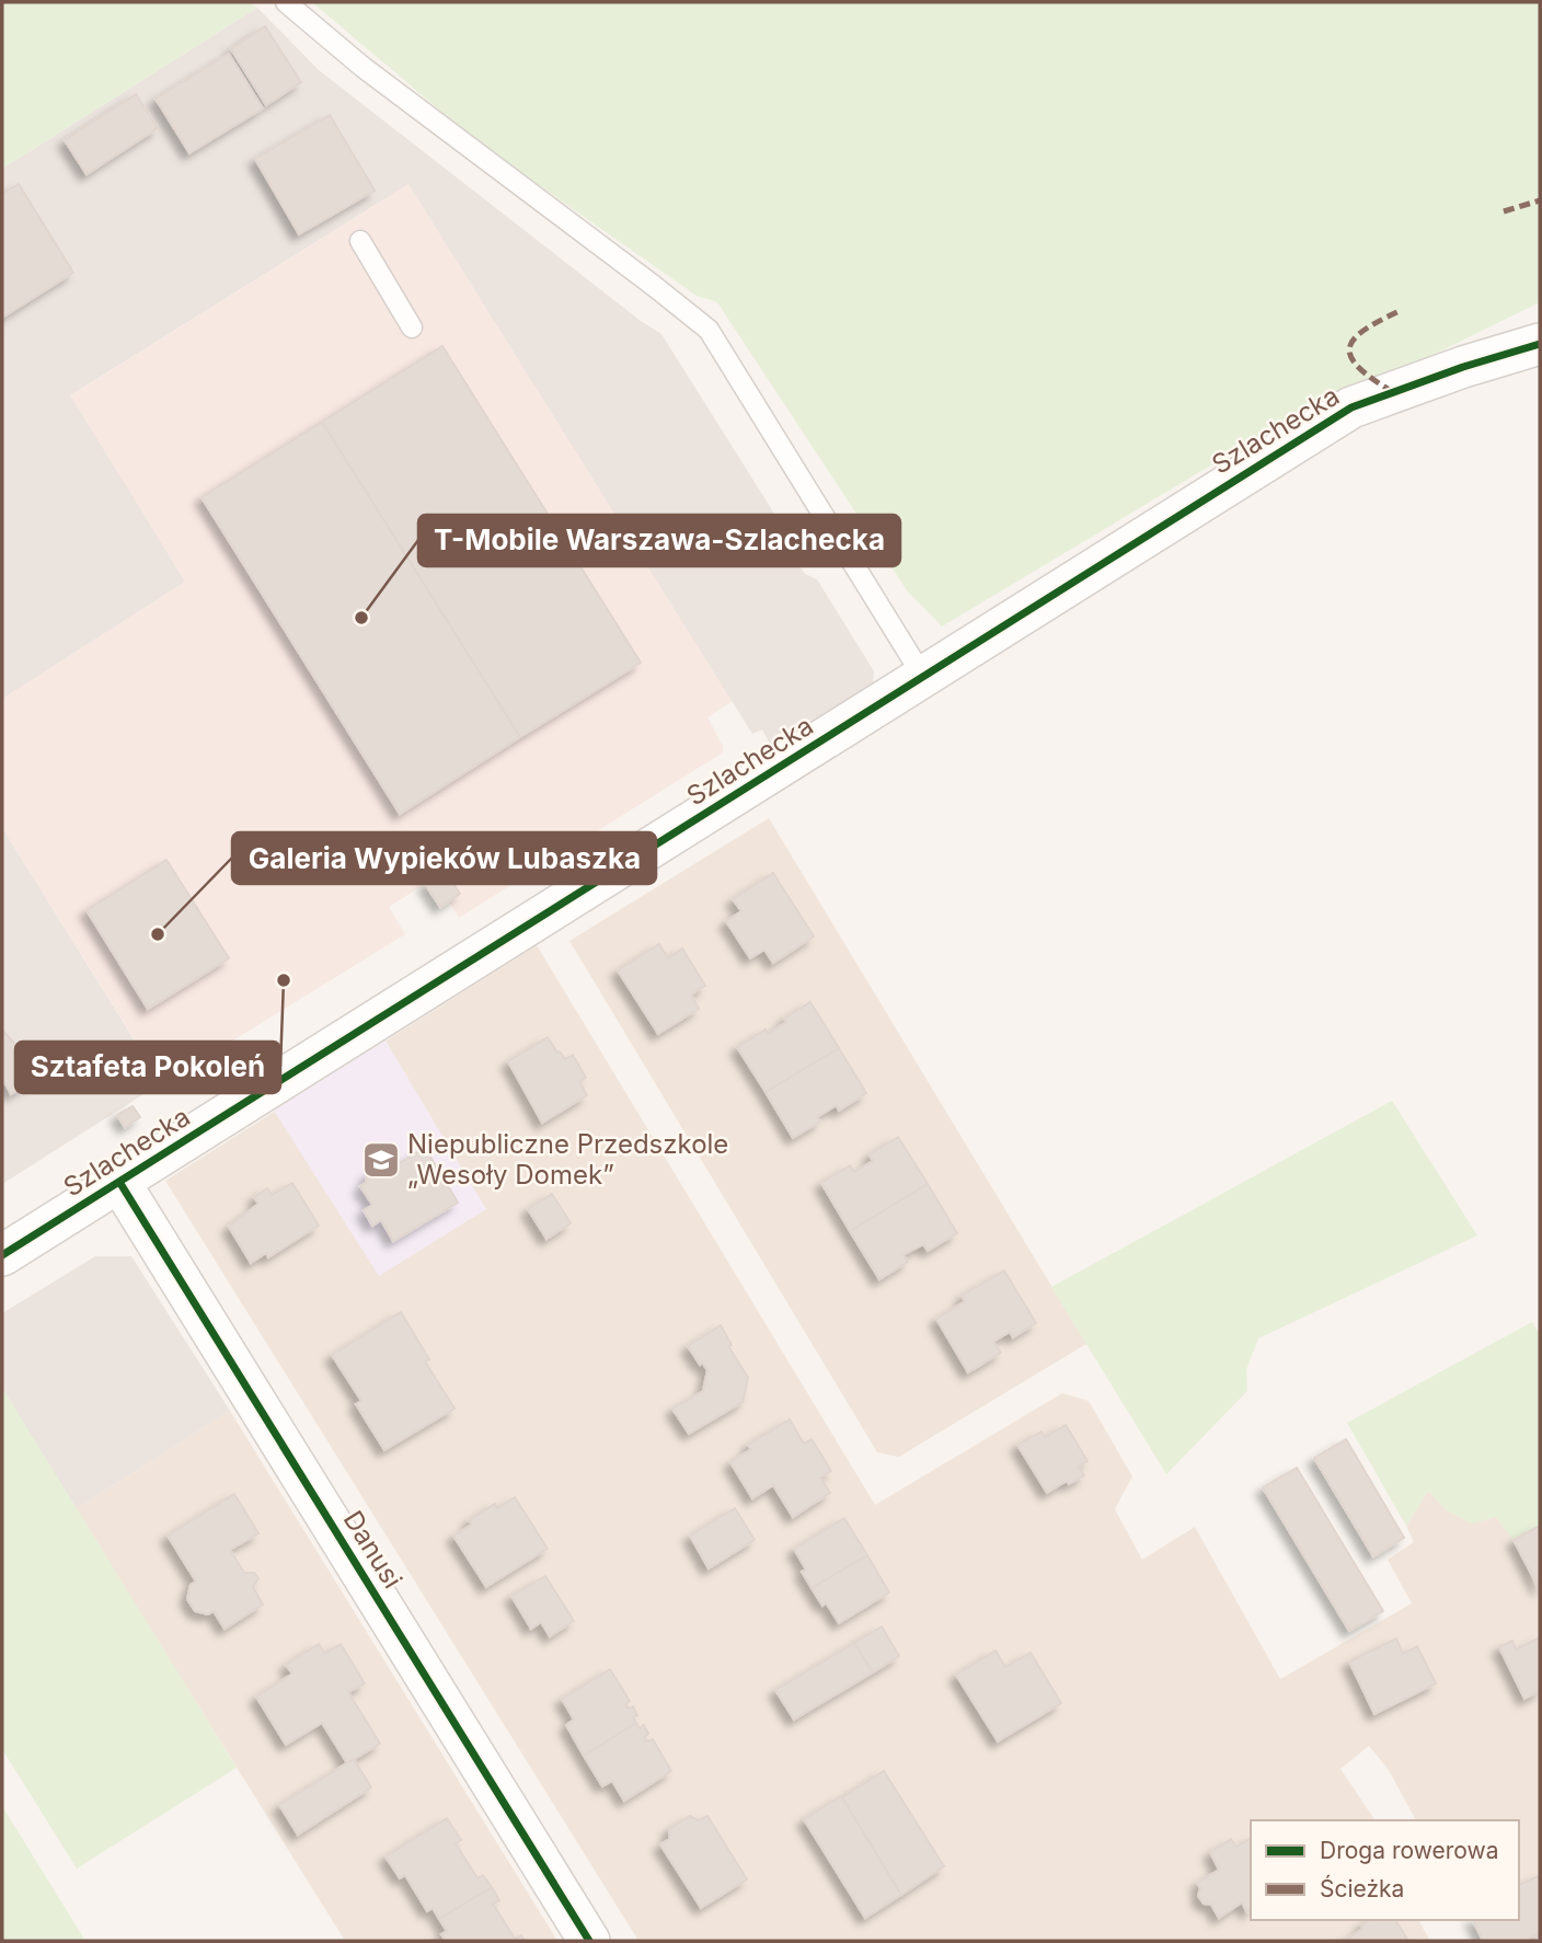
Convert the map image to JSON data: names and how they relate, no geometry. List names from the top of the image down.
{
  "streets": {
    "street": ["Szlachecka", "Danusi"]
  },
  "crossings": [
    ["Szlachecka", "Danusi"]
  ],
  "places": {
    "other": ["T-Mobile Warszawa-Szlachecka", "Galeria Wypieków Lubaszka", "Sztafeta Pokoleń"],
    "school or university": ["Niepubliczne Przedszkole „Wesoły Domek”"]
  },
  "legend": ["Droga rowerowa", "Ścieżka"]
}
